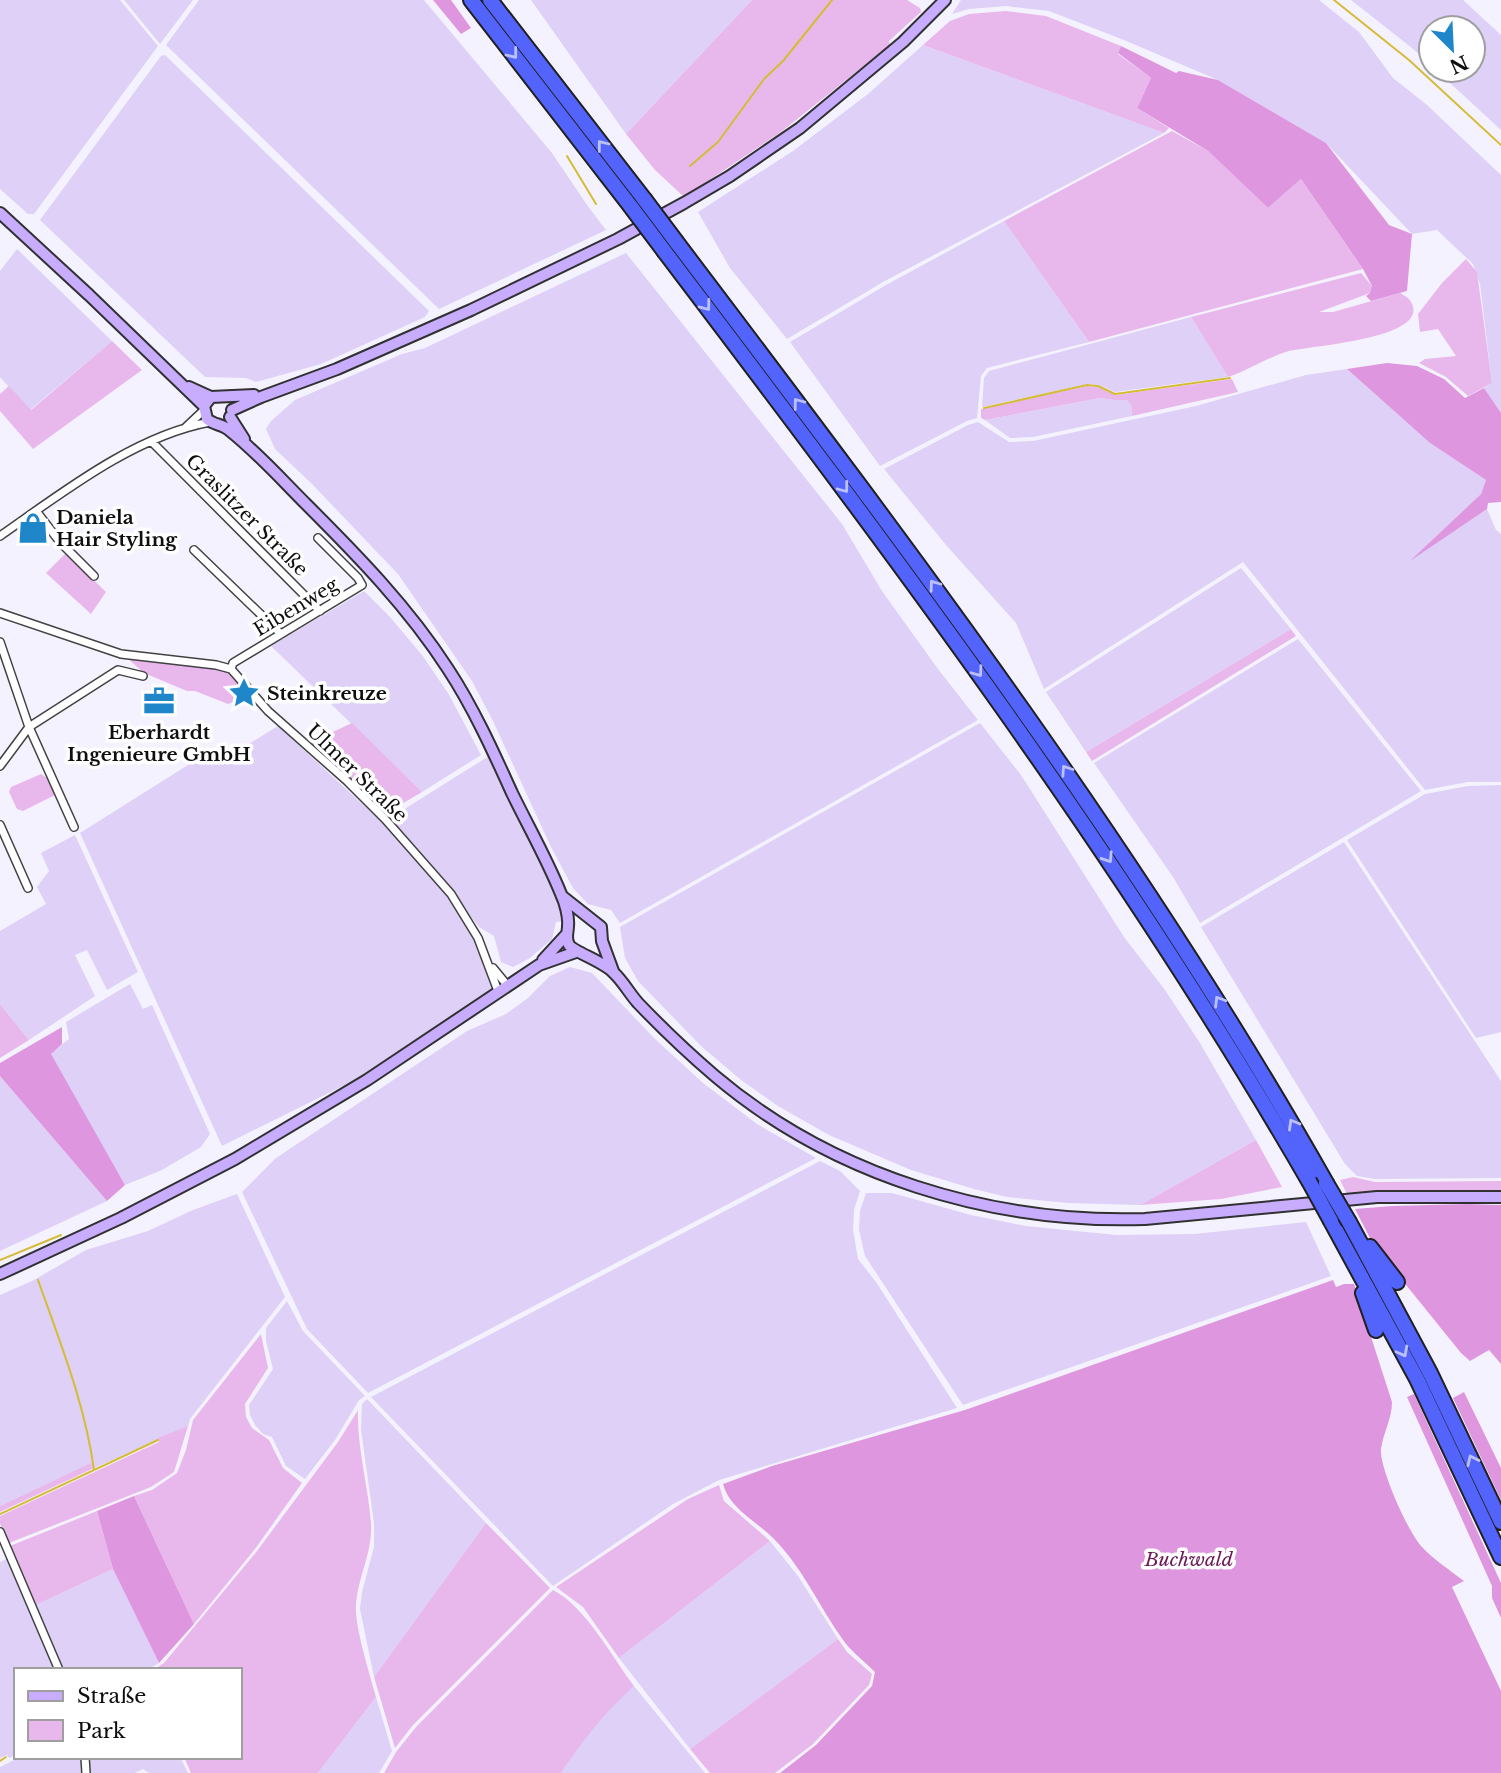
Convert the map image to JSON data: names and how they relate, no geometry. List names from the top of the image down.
{
  "streets": {
    "street": ["Graslitzer Straße", "Eibenweg", "Ulmer Straße"]
  },
  "crossings": [
    ["Graslitzer Straße", "Eibenweg"],
    ["Eibenweg", "Ulmer Straße"]
  ],
  "parks": ["Buchwald"],
  "places": {
    "shop": ["Daniela Hair Styling"],
    "place": ["Steinkreuze"],
    "office": ["Eberhardt Ingenieure GmbH"]
  },
  "legend": ["Straße", "Park"],
  "north": "bottom right"
}
